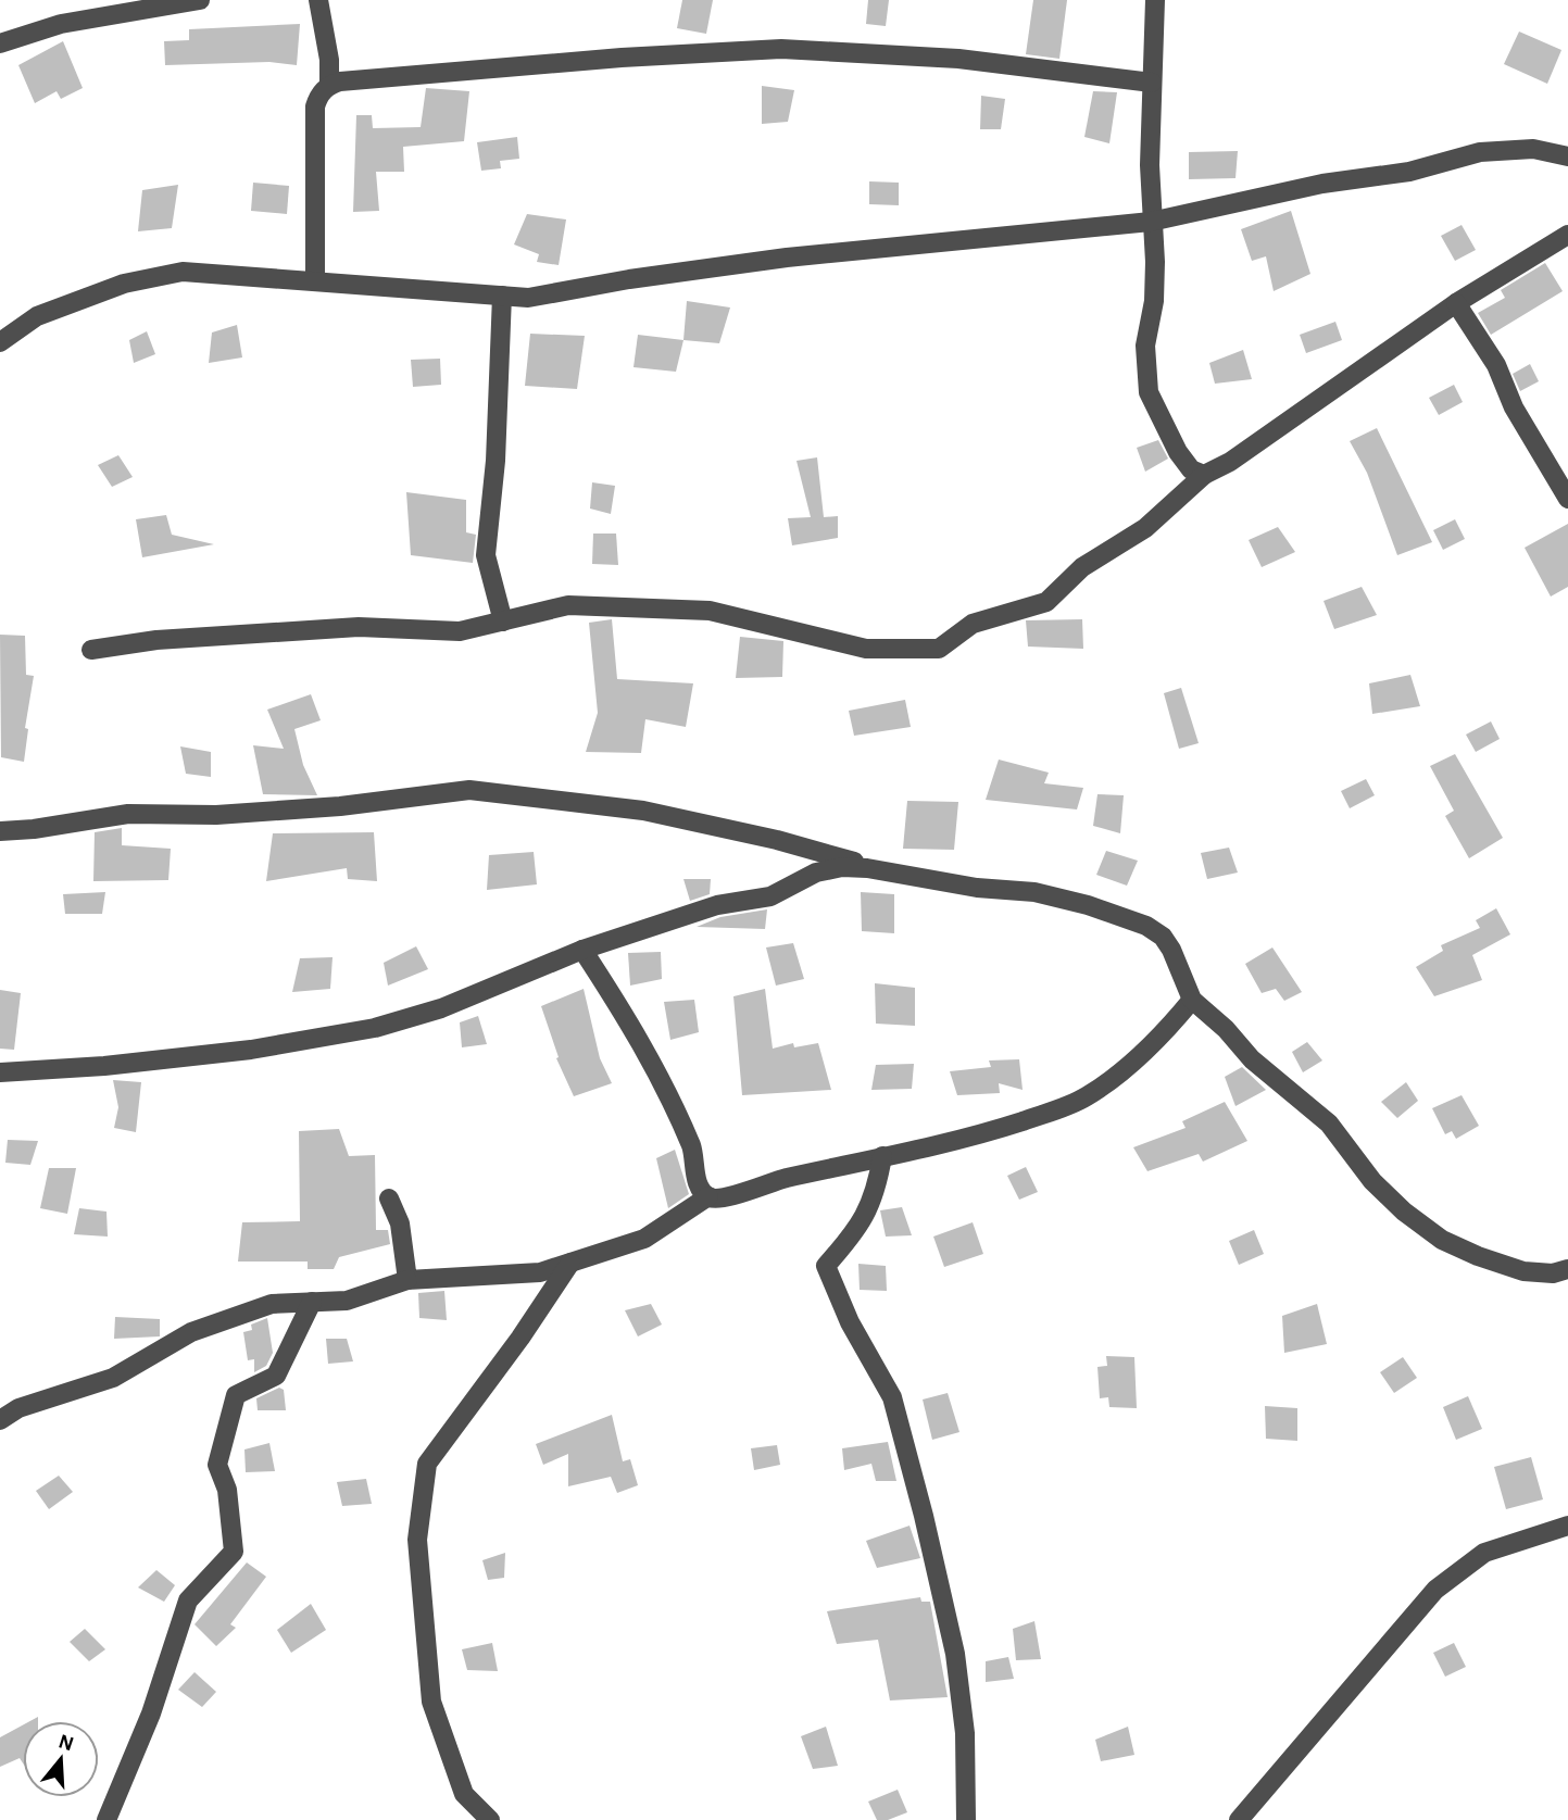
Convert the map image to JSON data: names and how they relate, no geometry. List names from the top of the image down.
{
  "north": "top"
}
